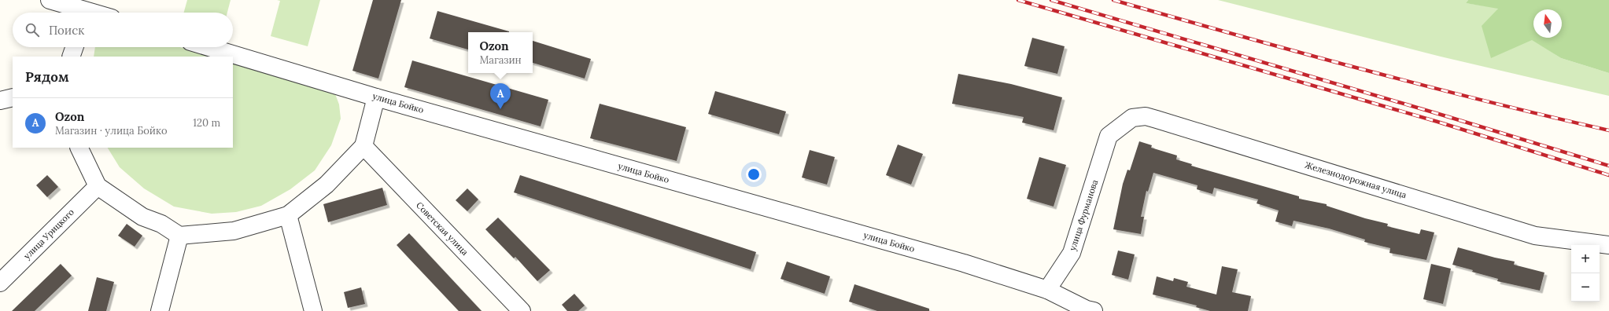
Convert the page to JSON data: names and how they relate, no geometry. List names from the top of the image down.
{
  "streets": {
    "street": [
      "улица Бойко",
      "Железнодорожная улица",
      "улица Фурманова",
      "Советская улица",
      "улица Урицкого"
    ]
  },
  "crossings": [
    ["улица Бойко", "улица Фурманова"],
    ["Железнодорожная улица", "улица Фурманова"]
  ],
  "north": "top",
  "page": {
    "search": "Поиск",
    "popup": ["Ozon", "Магазин"],
    "heading": "Рядом",
    "pins": "A",
    "list": [
      {
        "mark": "A",
        "name": "Ozon",
        "note": "Магазин · улица Бойко",
        "value": "120 m"
      }
    ],
    "map_buttons": ["+", "−"]
  }
}
